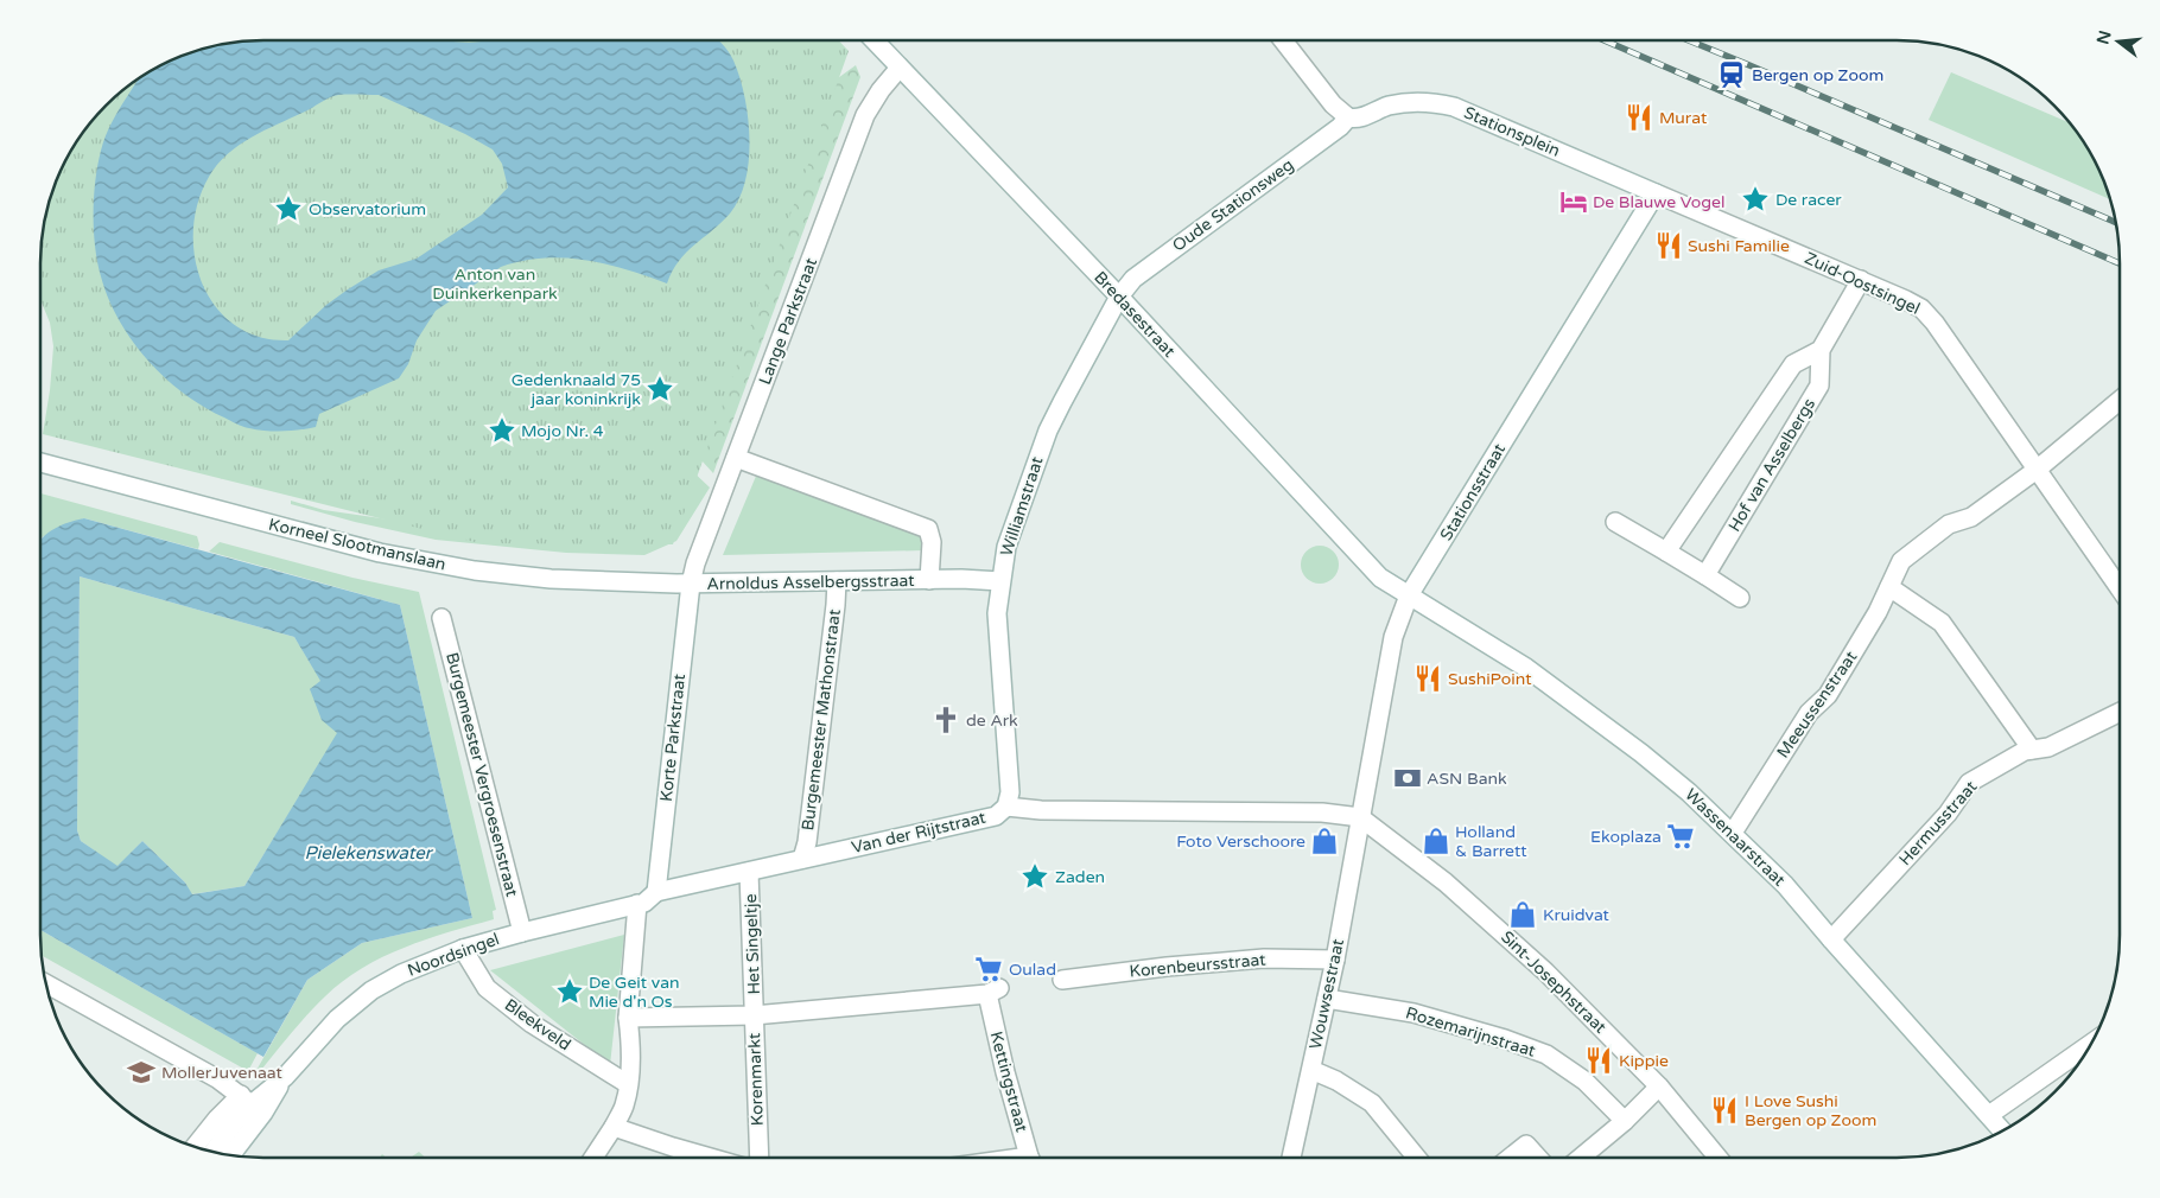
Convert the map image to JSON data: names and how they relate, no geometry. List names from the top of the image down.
{
  "streets": {
    "street": [
      "Stationsplein",
      "Oude Stationsweg",
      "Zuid-Oostsingel",
      "Bredasestraat",
      "Lange Parkstraat",
      "Hof van Asselbergs",
      "Stationsstraat",
      "Williamstraat",
      "Korneel Slootmanslaan",
      "Arnoldus Asselbergsstraat",
      "Meeussenstraat",
      "Burgemeester Mathonstraat",
      "Korte Parkstraat",
      "Burgemeester Vergroesenstraat",
      "Hermusstraat",
      "Van der Rijtstraat",
      "Wassenaarstraat",
      "Het Singeltje",
      "Noordsingel",
      "Korenbeursstraat",
      "Sint-Josephstraat",
      "Wouwsestraat",
      "Bleekveld",
      "Rozemarijnstraat",
      "Korenmarkt",
      "Kettingstraat"
    ]
  },
  "crossings": [
    ["Stationsplein", "Oude Stationsweg"],
    ["Stationsplein", "Zuid-Oostsingel"],
    ["Oude Stationsweg", "Bredasestraat"],
    ["Oude Stationsweg", "Williamstraat"],
    ["Zuid-Oostsingel", "Hof van Asselbergs"],
    ["Zuid-Oostsingel", "Stationsstraat"],
    ["Zuid-Oostsingel", "Meeussenstraat"],
    ["Bredasestraat", "Lange Parkstraat"],
    ["Bredasestraat", "Stationsstraat"],
    ["Bredasestraat", "Williamstraat"],
    ["Bredasestraat", "Wassenaarstraat"],
    ["Lange Parkstraat", "Korneel Slootmanslaan"],
    ["Lange Parkstraat", "Arnoldus Asselbergsstraat"],
    ["Lange Parkstraat", "Korte Parkstraat"],
    ["Stationsstraat", "Van der Rijtstraat"],
    ["Stationsstraat", "Wassenaarstraat"],
    ["Stationsstraat", "Sint-Josephstraat"],
    ["Stationsstraat", "Wouwsestraat"],
    ["Williamstraat", "Arnoldus Asselbergsstraat"],
    ["Williamstraat", "Van der Rijtstraat"],
    ["Korneel Slootmanslaan", "Arnoldus Asselbergsstraat"],
    ["Korneel Slootmanslaan", "Korte Parkstraat"],
    ["Arnoldus Asselbergsstraat", "Burgemeester Mathonstraat"],
    ["Arnoldus Asselbergsstraat", "Korte Parkstraat"],
    ["Meeussenstraat", "Wassenaarstraat"],
    ["Burgemeester Mathonstraat", "Van der Rijtstraat"],
    ["Korte Parkstraat", "Van der Rijtstraat"],
    ["Korte Parkstraat", "Noordsingel"],
    ["Burgemeester Vergroesenstraat", "Noordsingel"],
    ["Hermusstraat", "Wassenaarstraat"],
    ["Van der Rijtstraat", "Het Singeltje"],
    ["Van der Rijtstraat", "Noordsingel"],
    ["Van der Rijtstraat", "Sint-Josephstraat"],
    ["Van der Rijtstraat", "Wouwsestraat"],
    ["Het Singeltje", "Korenmarkt"],
    ["Het Singeltje", "Kettingstraat"],
    ["Noordsingel", "Bleekveld"],
    ["Korenbeursstraat", "Wouwsestraat"],
    ["Sint-Josephstraat", "Wouwsestraat"],
    ["Wouwsestraat", "Rozemarijnstraat"],
    ["Korenmarkt", "Kettingstraat"]
  ],
  "water": ["Pielekenswater"],
  "parks": ["Anton van Duinkerkenpark"],
  "places": {
    "station": ["Bergen op Zoom"],
    "restaurant": [
      "Murat",
      "Sushi Familie",
      "SushiPoint",
      "Kippie",
      "I Love Sushi Bergen op Zoom"
    ],
    "place": [
      "De racer",
      "Observatorium",
      "Gedenknaald 75 jaar koninkrijk",
      "Mojo Nr. 4",
      "Zaden",
      "De Geit van Mie d'n Os"
    ],
    "hotel": ["De Blauwe Vogel"],
    "church": ["de Ark"],
    "bank": ["ASN Bank"],
    "supermarket": ["Ekoplaza", "Oulad"],
    "shop": ["Foto Verschoore", "Holland & Barrett", "Kruidvat"],
    "school or university": ["MollerJuvenaat"]
  },
  "north": "left"
}
